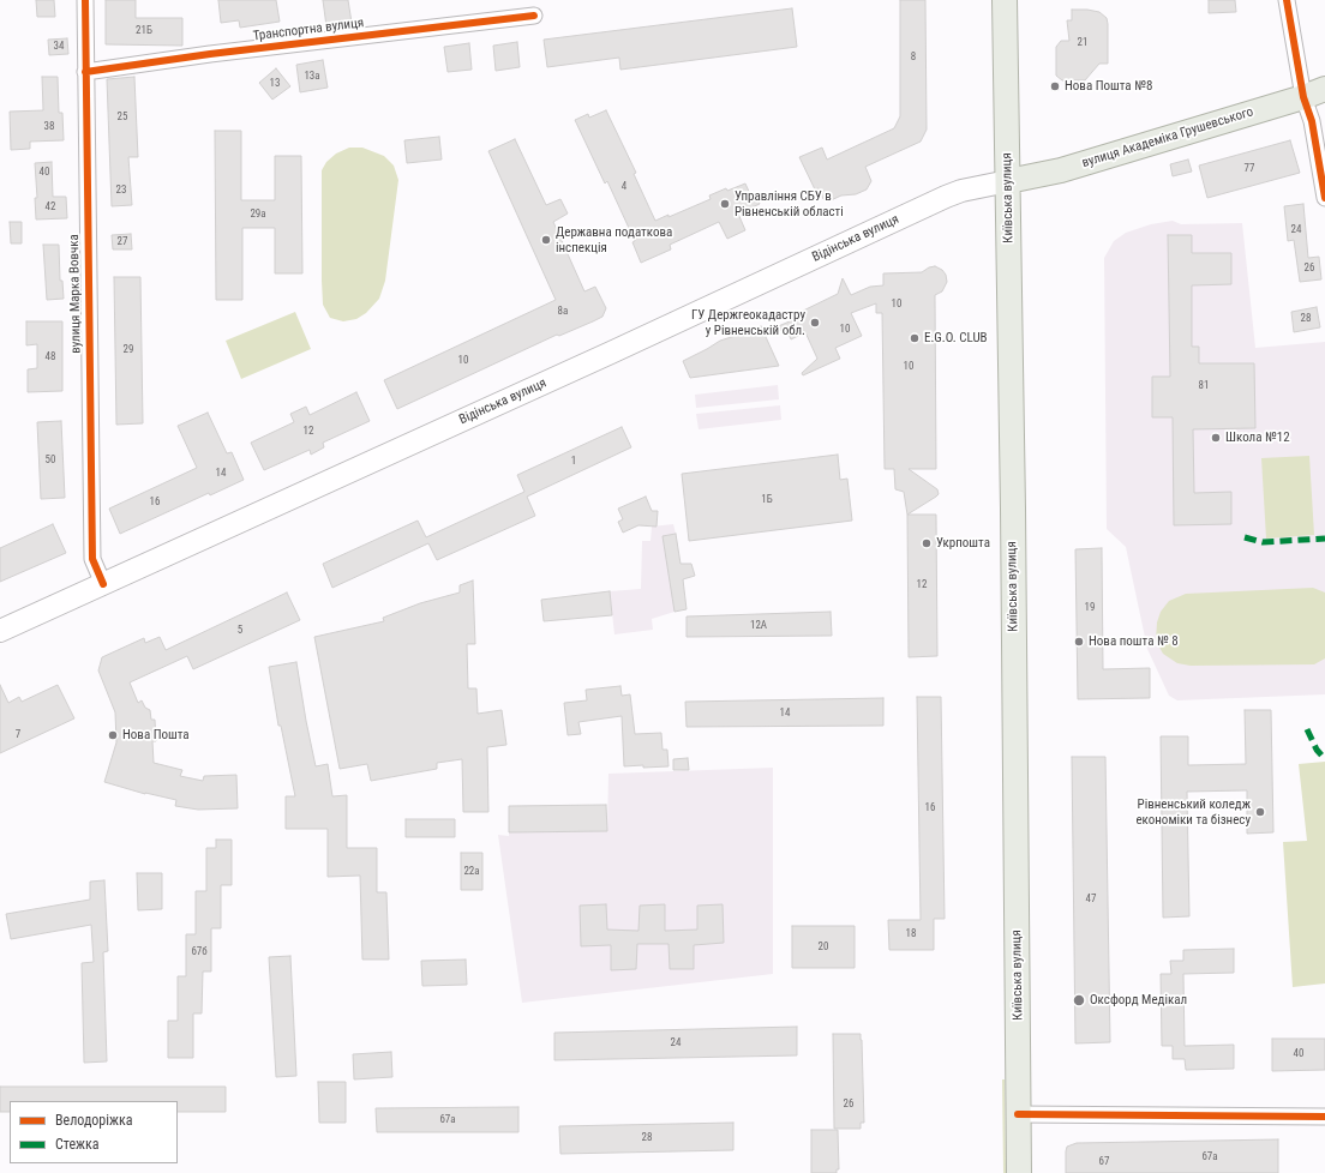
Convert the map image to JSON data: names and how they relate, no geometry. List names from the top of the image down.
{
  "streets": {
    "main road": ["вулиця Академіка Грушевського", "Київська вулиця", "Відінська вулиця"],
    "street": ["Транспортна вулиця", "вулиця Марка Вовчка"]
  },
  "crossings": [
    ["Транспортна вулиця", "вулиця Марка Вовчка"],
    ["вулиця Академіка Грушевського", "Київська вулиця"],
    ["вулиця Академіка Грушевського", "Відінська вулиця"],
    ["Київська вулиця", "Відінська вулиця"],
    ["Відінська вулиця", "вулиця Марка Вовчка"]
  ],
  "places": [
    "Нова Пошта №8",
    "Управління СБУ в Рівненській області",
    "Державна податкова інспекція",
    "ГУ Держгеокадастру у Рівненській обл.",
    "E.G.O. CLUB",
    "Школа №12",
    "Укрпошта",
    "Нова пошта № 8",
    "Нова Пошта",
    "Рівненський коледж економіки та бізнесу",
    "Оксфорд Медікал"
  ],
  "house_numbers": [
    "21Б",
    "21",
    "34",
    "8",
    "13а",
    "13",
    "25",
    "38",
    "77",
    "40",
    "4",
    "23",
    "42",
    "29а",
    "24",
    "27",
    "26",
    "10",
    "8а",
    "28",
    "10",
    "29",
    "48",
    "10",
    "10",
    "81",
    "12",
    "50",
    "1",
    "14",
    "1Б",
    "16",
    "12",
    "19",
    "12А",
    "5",
    "14",
    "7",
    "16",
    "22а",
    "47",
    "18",
    "20",
    "67б",
    "24",
    "40",
    "26",
    "67а",
    "28",
    "67а",
    "67"
  ],
  "legend": ["Велодоріжка", "Стежка"]
}
